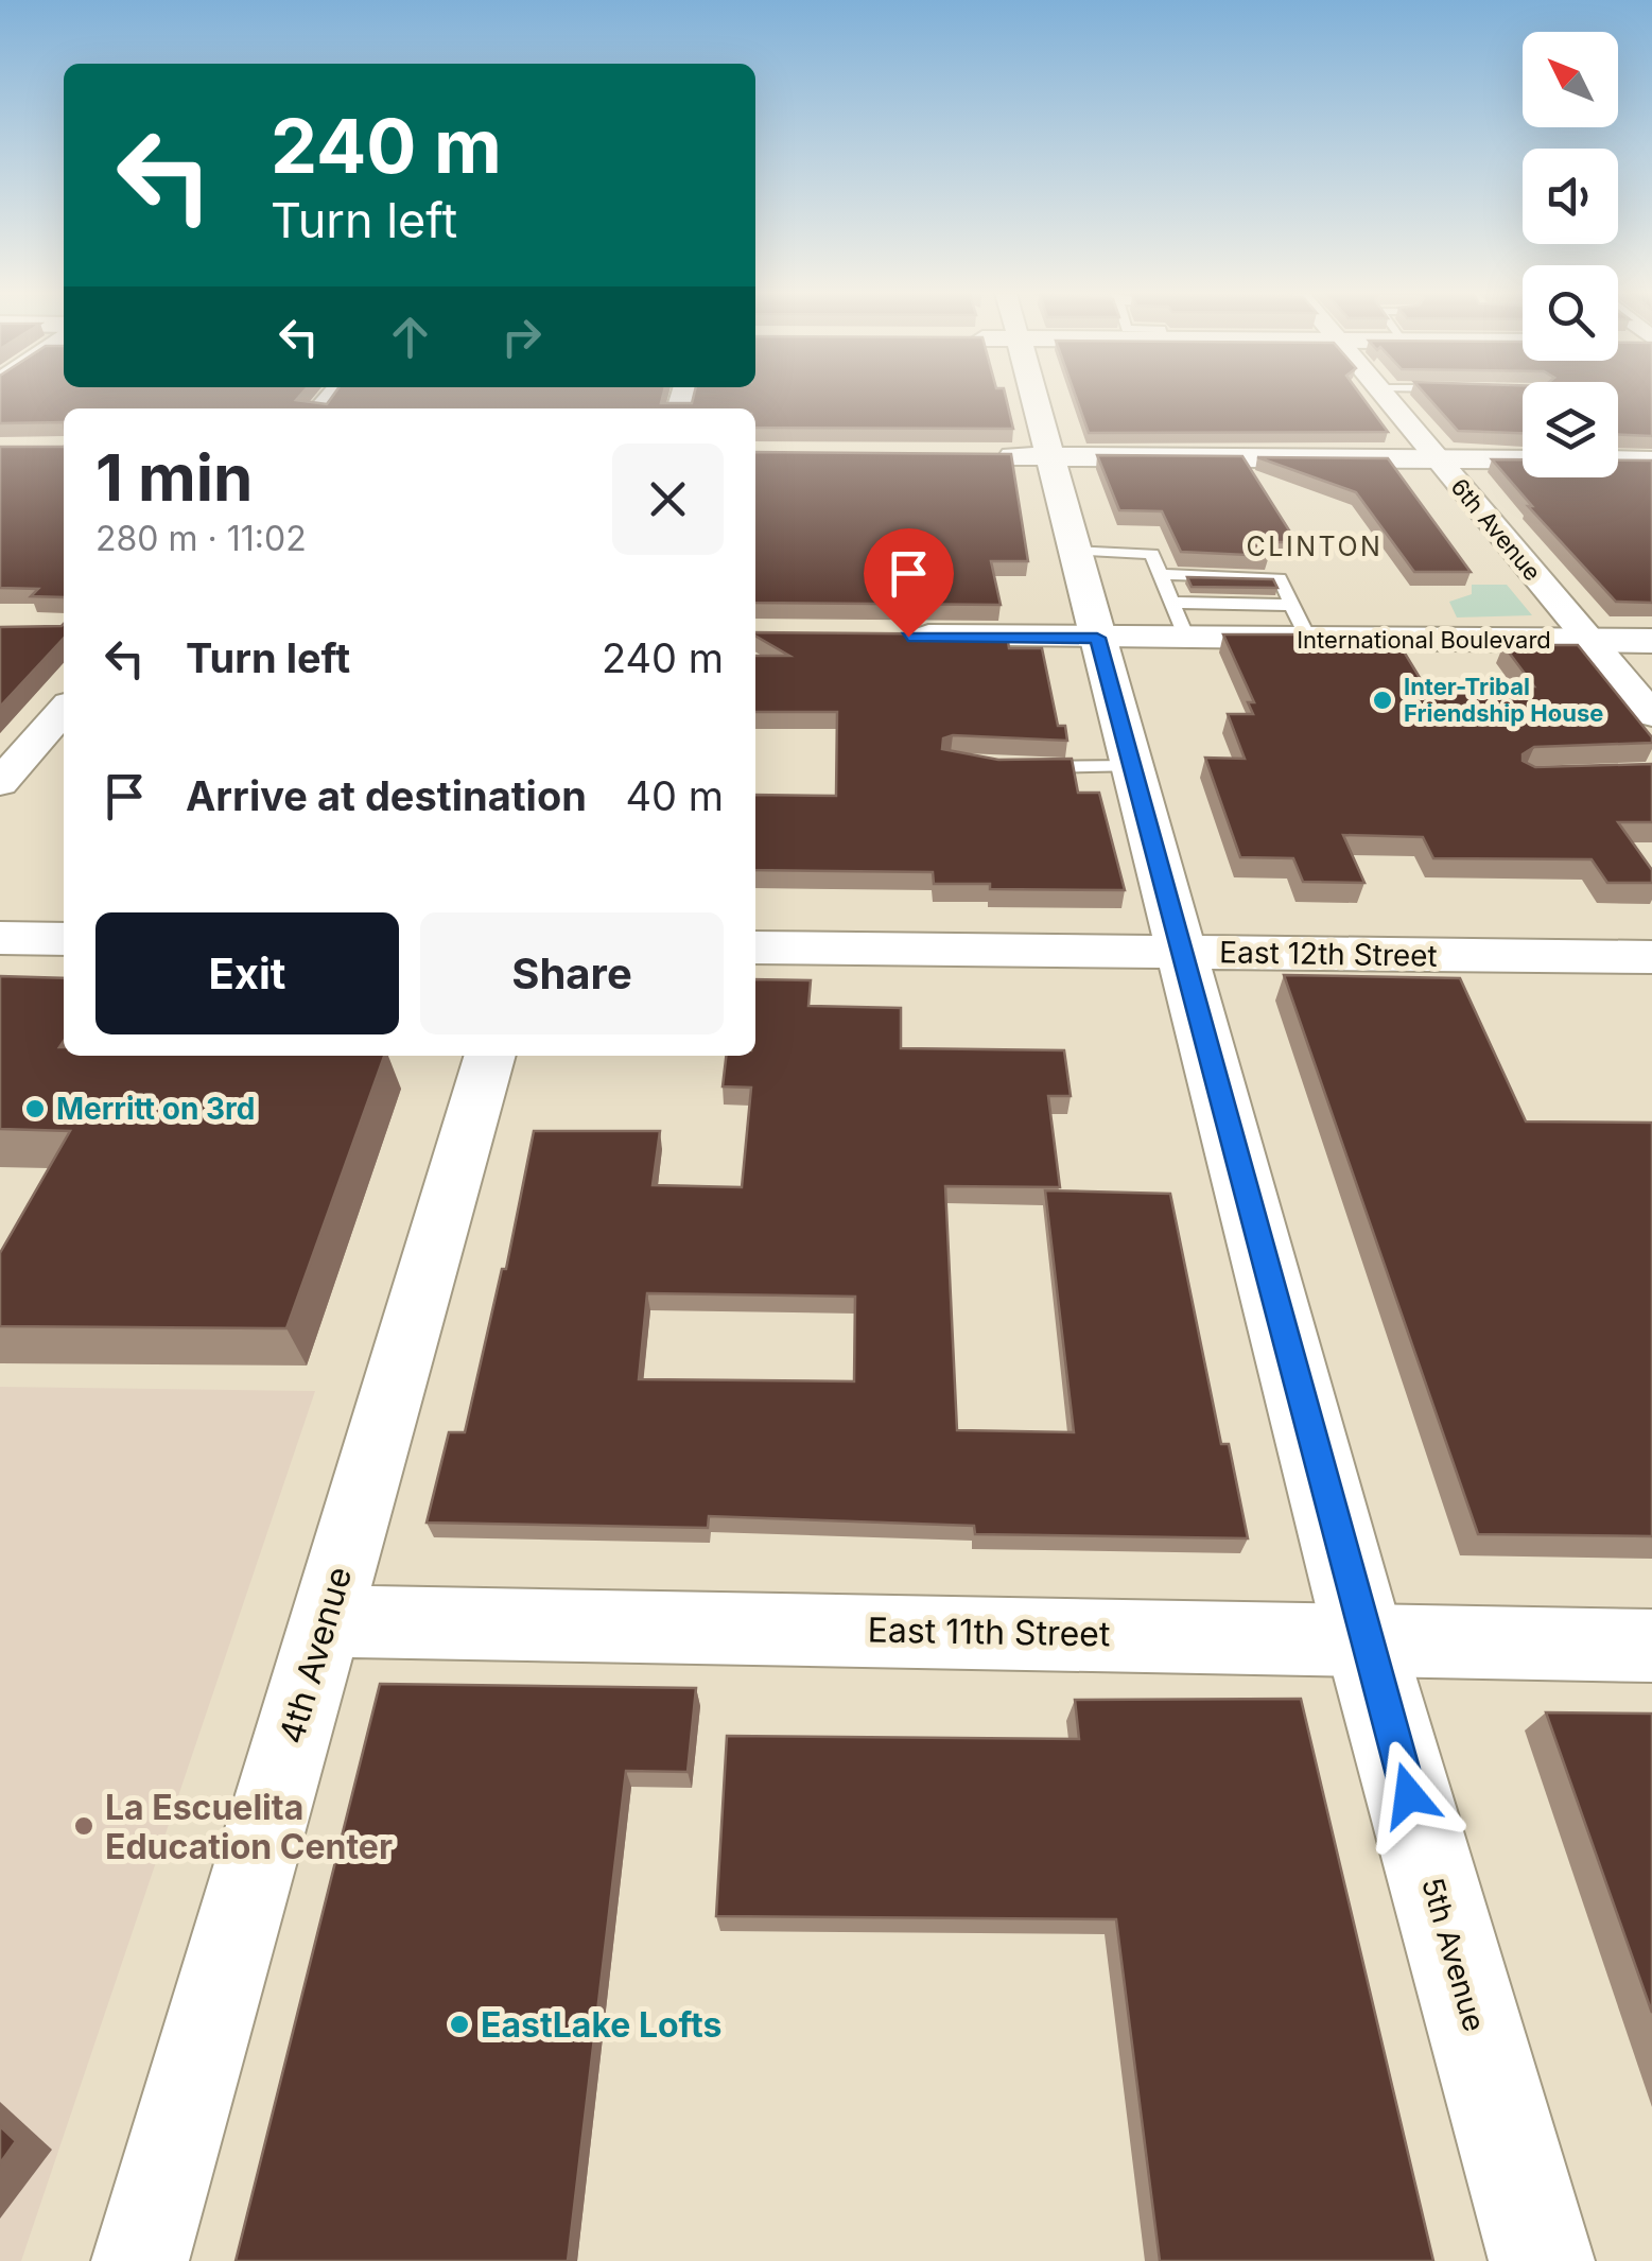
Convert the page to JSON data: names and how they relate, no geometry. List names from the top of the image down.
{
  "streets": {
    "main road": ["International Boulevard", "East 12th Street", "5th Avenue"],
    "street": ["6th Avenue", "East 11th Street", "4th Avenue"]
  },
  "crossings": [
    ["6th Avenue", "International Boulevard"],
    ["International Boulevard", "5th Avenue"],
    ["East 12th Street", "5th Avenue"],
    ["East 11th Street", "4th Avenue"],
    ["East 11th Street", "5th Avenue"]
  ],
  "districts": ["CLINTON"],
  "places": [
    "Inter-Tribal Friendship House",
    "Merritt on 3rd",
    "La Escuelita Education Center",
    "EastLake Lofts"
  ],
  "north": "top left",
  "page": {
    "turn": ["240 m", "Turn left"],
    "heading": ["1 min", "280 m · 11:02"],
    "list": [
      {
        "name": "Turn left",
        "value": "240 m"
      },
      {
        "name": "Arrive at destination",
        "value": "40 m"
      }
    ],
    "buttons": ["Exit", "Share"]
  }
}
